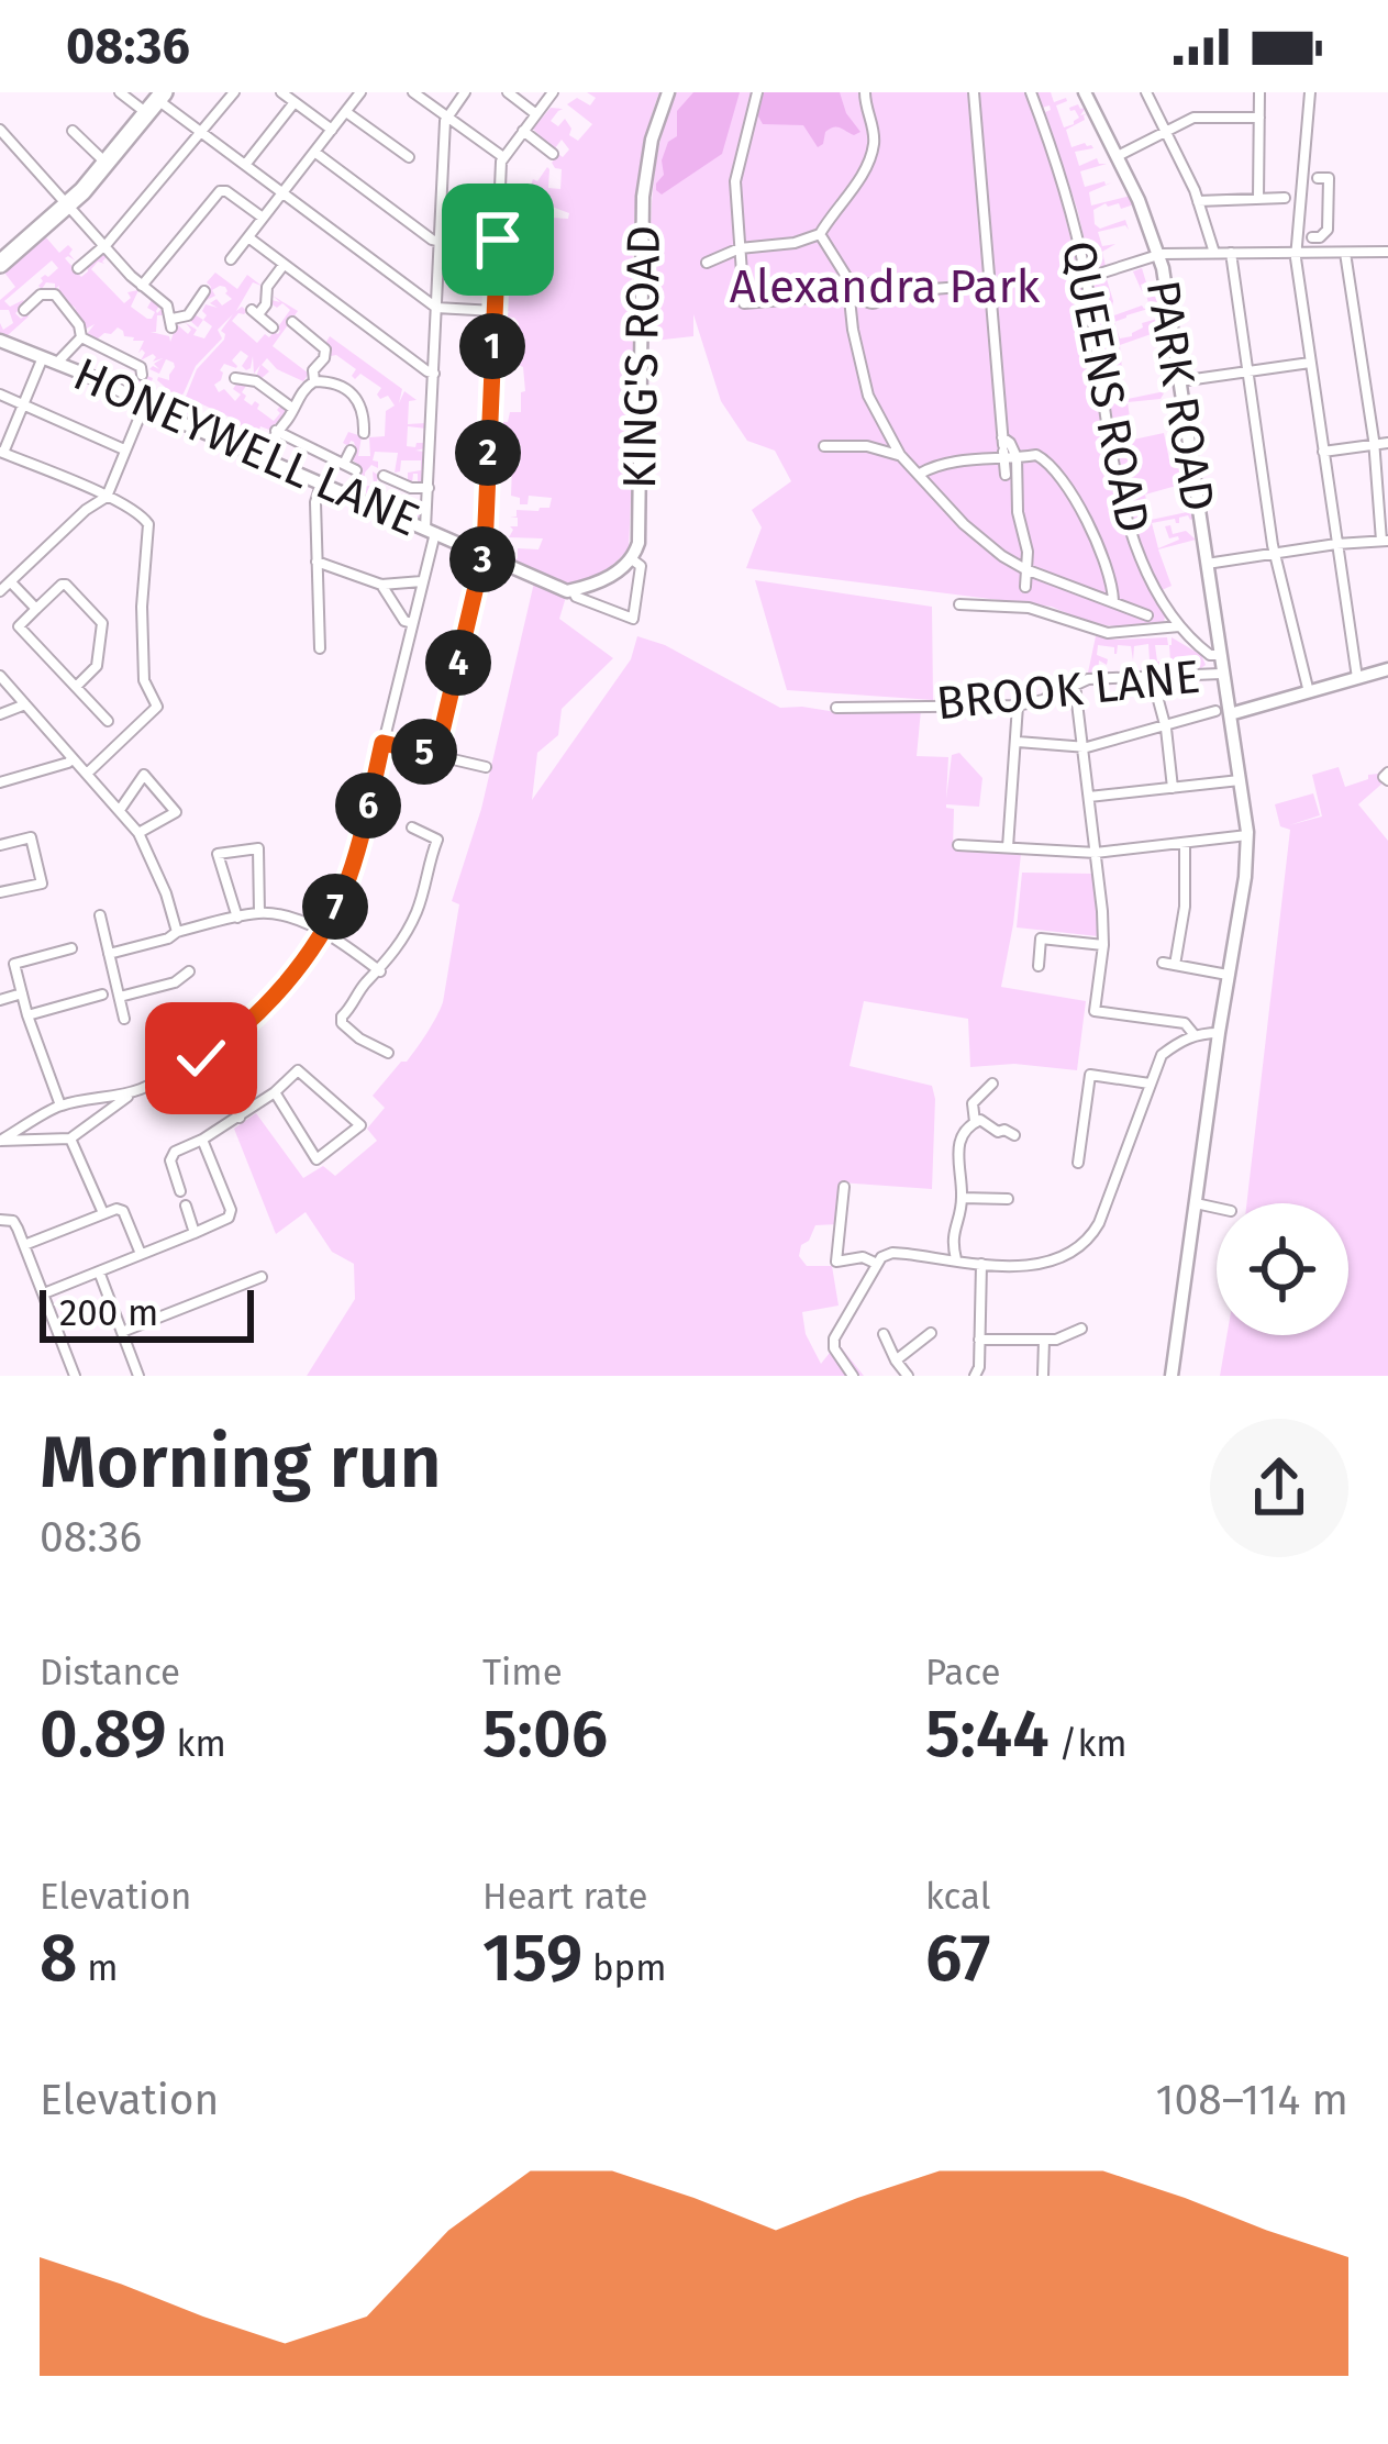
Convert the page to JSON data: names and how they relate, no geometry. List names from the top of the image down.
{
  "streets": {
    "street": [
      "KING'S ROAD",
      "QUEENS ROAD",
      "PARK ROAD",
      "HONEYWELL LANE",
      "BROOK LANE"
    ]
  },
  "crossings": [
    ["KING'S ROAD", "HONEYWELL LANE"],
    ["QUEENS ROAD", "PARK ROAD"],
    ["PARK ROAD", "BROOK LANE"]
  ],
  "parks": ["Alexandra Park"],
  "scale_bar": "200 m",
  "page": {
    "status": "08:36",
    "pins": [
      "1",
      "2",
      "3",
      "4",
      "5",
      "6",
      "7"
    ],
    "scale": "200 m",
    "heading": ["Morning run", "08:36"],
    "stats": [
      ["Distance", "0.89 km"],
      ["Time", "5:06"],
      ["Pace", "5:44 /km"],
      ["Elevation", "8 m"],
      ["Heart rate", "159 bpm"],
      ["kcal", "67"]
    ],
    "chart": ["Elevation", "108–114 m"]
  }
}
